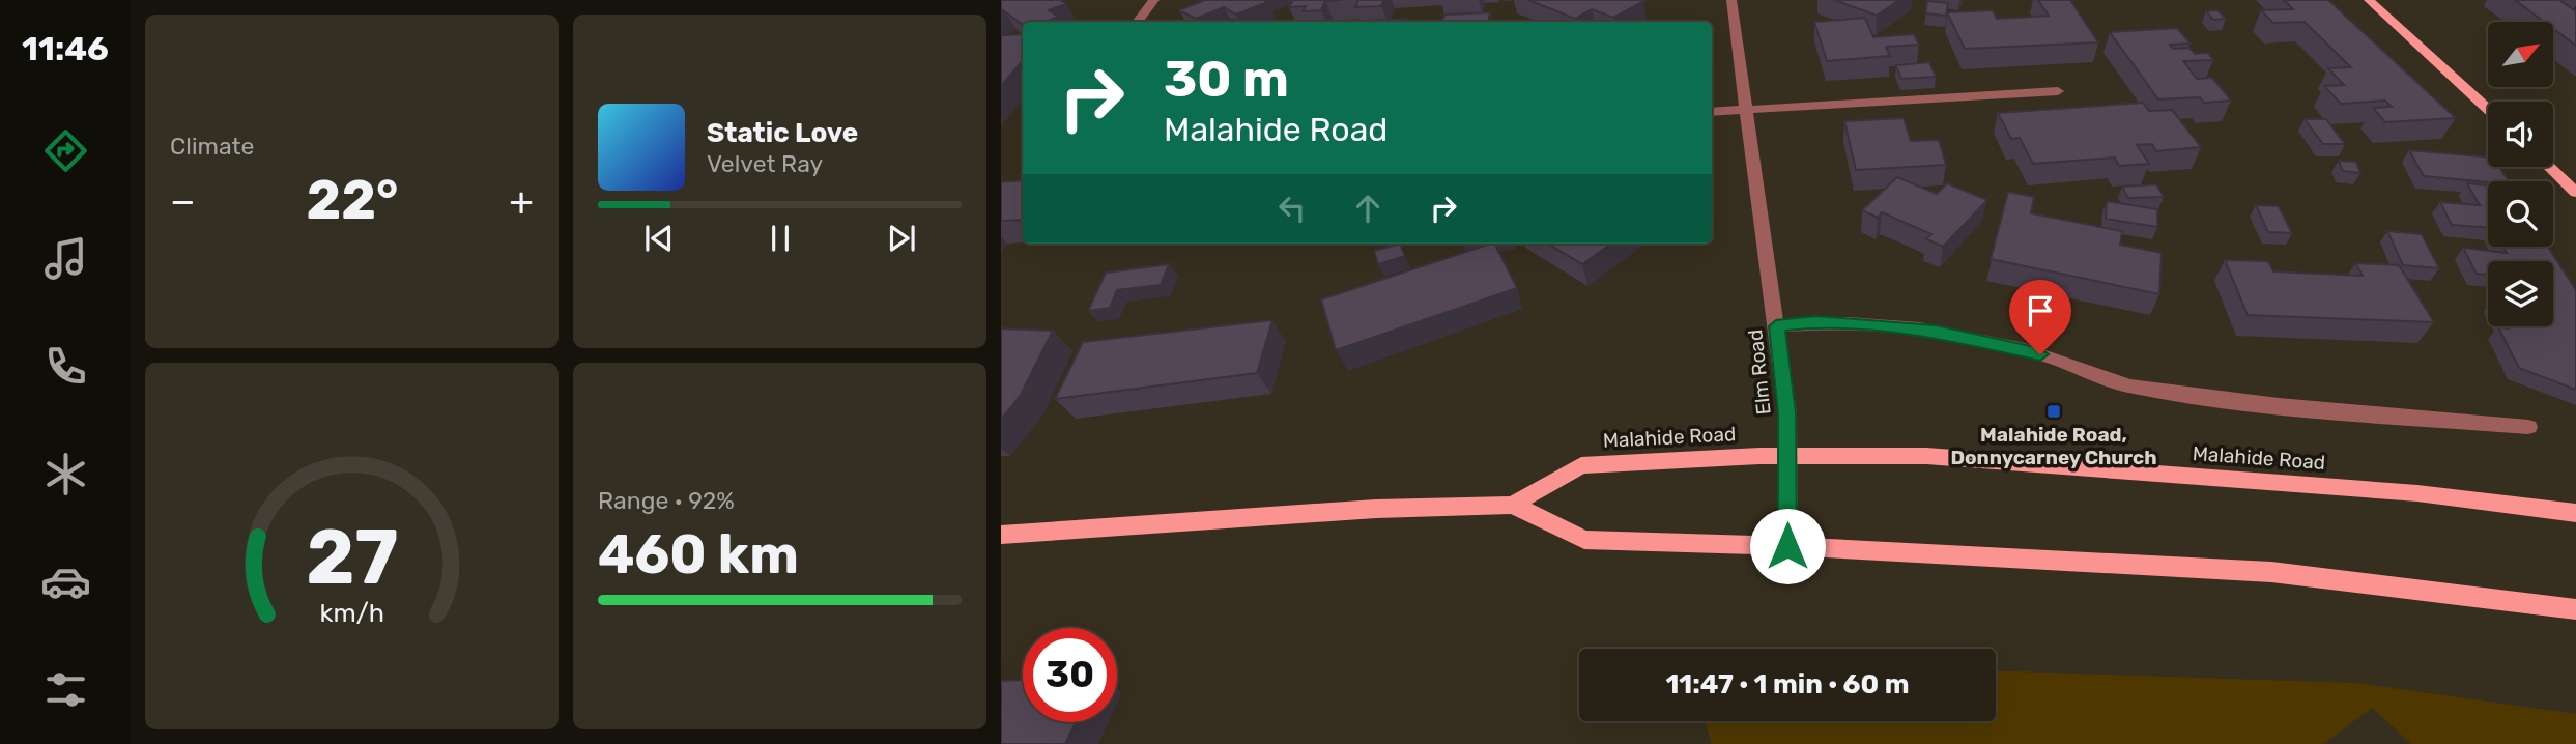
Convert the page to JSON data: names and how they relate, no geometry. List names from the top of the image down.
{
  "streets": {
    "main road": ["Malahide Road"],
    "street": ["Elm Road"]
  },
  "crossings": [
    ["Elm Road", "Malahide Road"]
  ],
  "places": {
    "transit": ["Malahide Road, Donnycarney Church"]
  },
  "north": "top right",
  "page": {
    "tabs": "11:46",
    "tile": [
      "Climate",
      ["Range · 92%", "460 km"]
    ],
    "turn": ["30 m", "Malahide Road"],
    "song": ["Static Love", "Velvet Ray"],
    "heat": ["−", "22°", "+"],
    "limit": "30",
    "trip": "11:47 · 1 min · 60 m",
    "gauge": ["27", "km/h"]
  }
}
